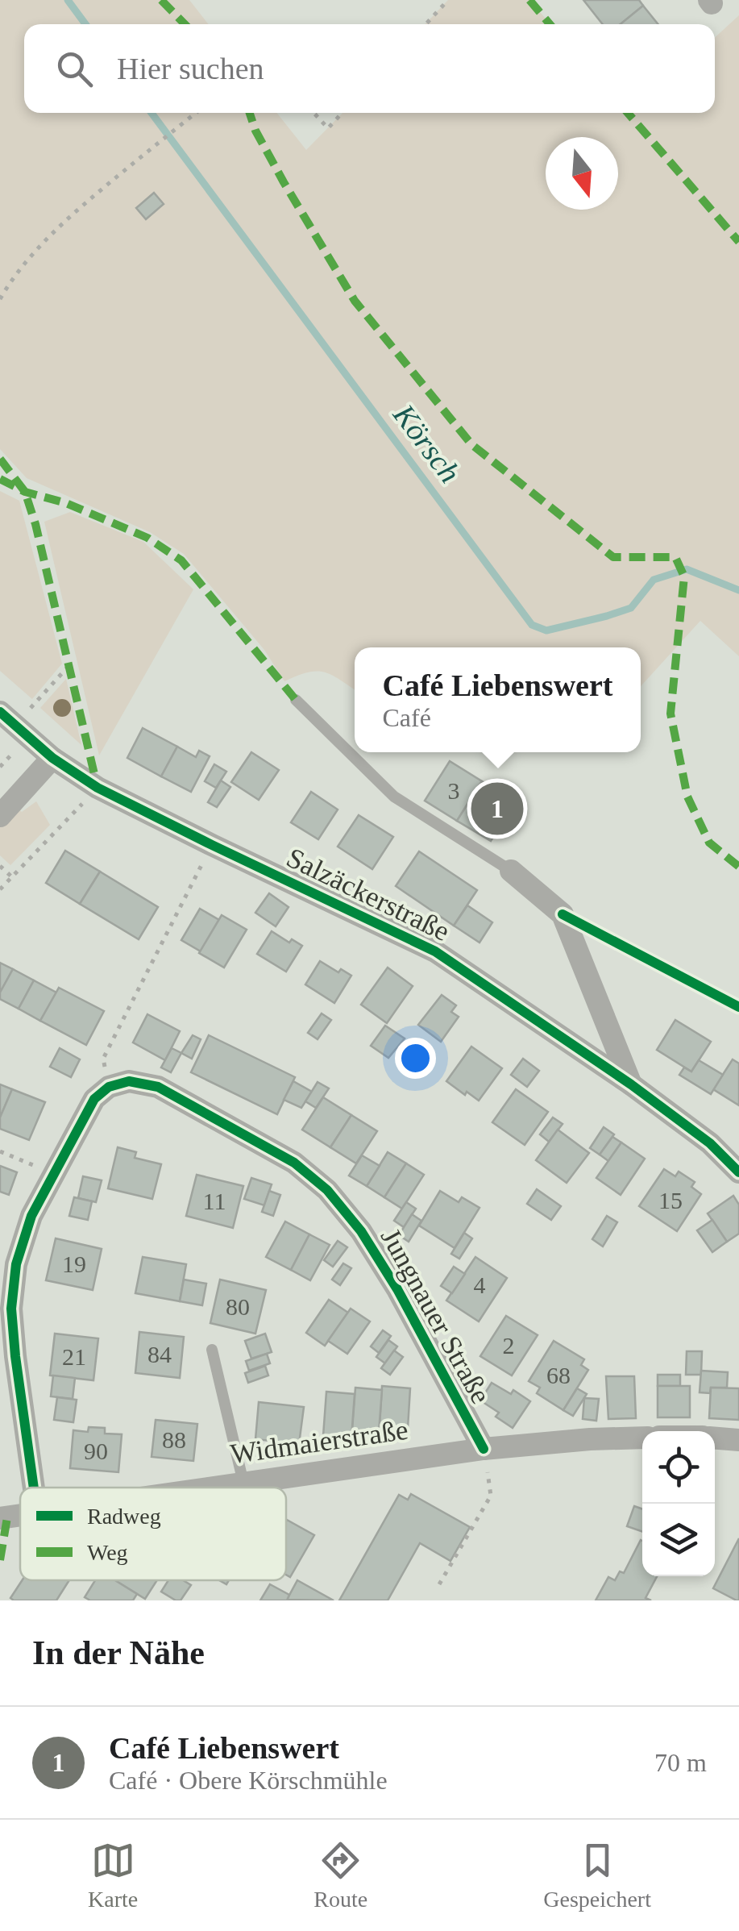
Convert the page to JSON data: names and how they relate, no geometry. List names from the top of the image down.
{
  "streets": {
    "street": ["Salzäckerstraße", "Jungnauer Straße", "Widmaierstraße"]
  },
  "crossings": [
    ["Jungnauer Straße", "Widmaierstraße"]
  ],
  "water": ["Körsch"],
  "house_numbers": [
    "3",
    "15",
    "11",
    "19",
    "4",
    "80",
    "2",
    "84",
    "21",
    "68",
    "88",
    "90"
  ],
  "legend": ["Radweg", "Weg"],
  "north": "bottom",
  "page": {
    "search": "Hier suchen",
    "popup": ["Café Liebenswert", "Café"],
    "pins": "1",
    "heading": "In der Nähe",
    "list": [
      {
        "mark": "1",
        "name": "Café Liebenswert",
        "note": "Café · Obere Körschmühle",
        "value": "70 m"
      }
    ],
    "nav": ["Karte", "Route", "Gespeichert"]
  }
}
